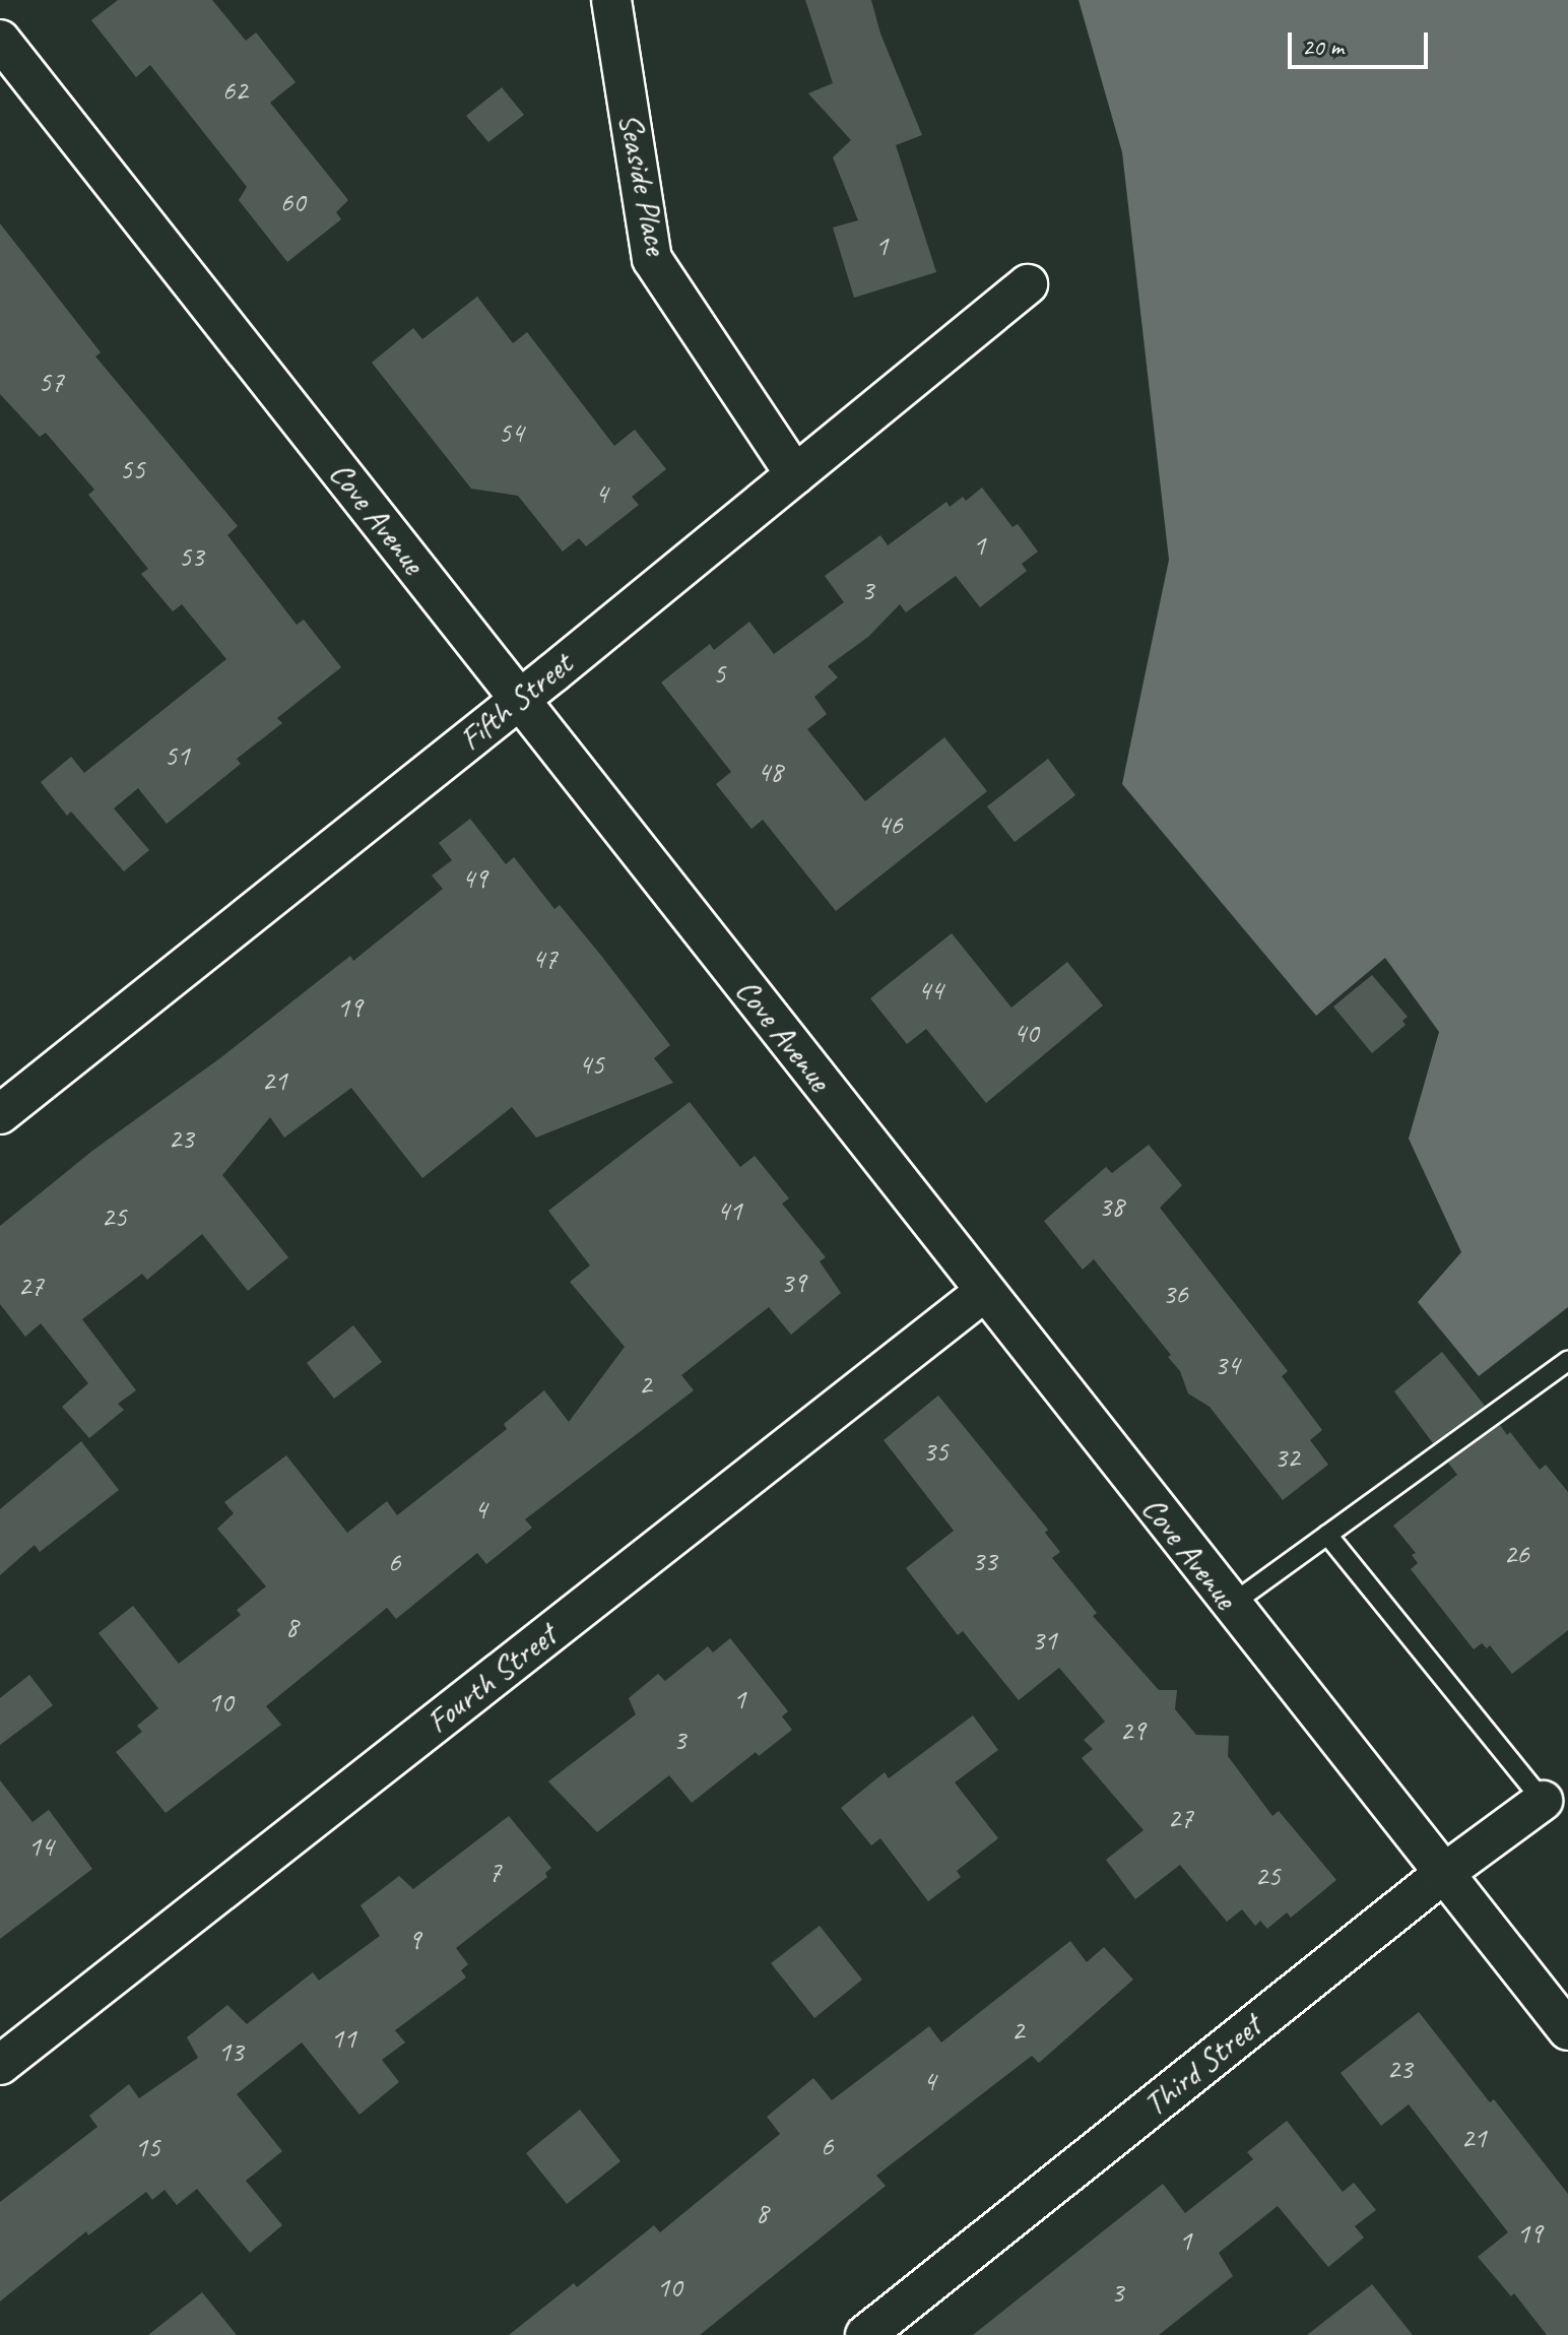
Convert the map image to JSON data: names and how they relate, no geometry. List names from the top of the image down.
{
  "streets": {
    "street": [
      "Seaside Place",
      "Cove Avenue",
      "Fifth Street",
      "Fourth Street",
      "Third Street"
    ]
  },
  "crossings": [
    ["Seaside Place", "Fifth Street"],
    ["Cove Avenue", "Fifth Street"],
    ["Cove Avenue", "Fourth Street"],
    ["Cove Avenue", "Third Street"]
  ],
  "house_numbers": [
    "62",
    "60",
    "1",
    "57",
    "54",
    "55",
    "4",
    "1",
    "53",
    "3",
    "5",
    "51",
    "48",
    "46",
    "49",
    "47",
    "44",
    "19",
    "40",
    "45",
    "21",
    "23",
    "38",
    "41",
    "25",
    "39",
    "27",
    "36",
    "34",
    "2",
    "35",
    "32",
    "4",
    "26",
    "33",
    "6",
    "8",
    "31",
    "1",
    "10",
    "29",
    "3",
    "27",
    "14",
    "7",
    "25",
    "9",
    "2",
    "11",
    "13",
    "23",
    "4",
    "21",
    "6",
    "15",
    "8",
    "19",
    "1",
    "10",
    "3"
  ],
  "scale_bar": "20 m"
}
